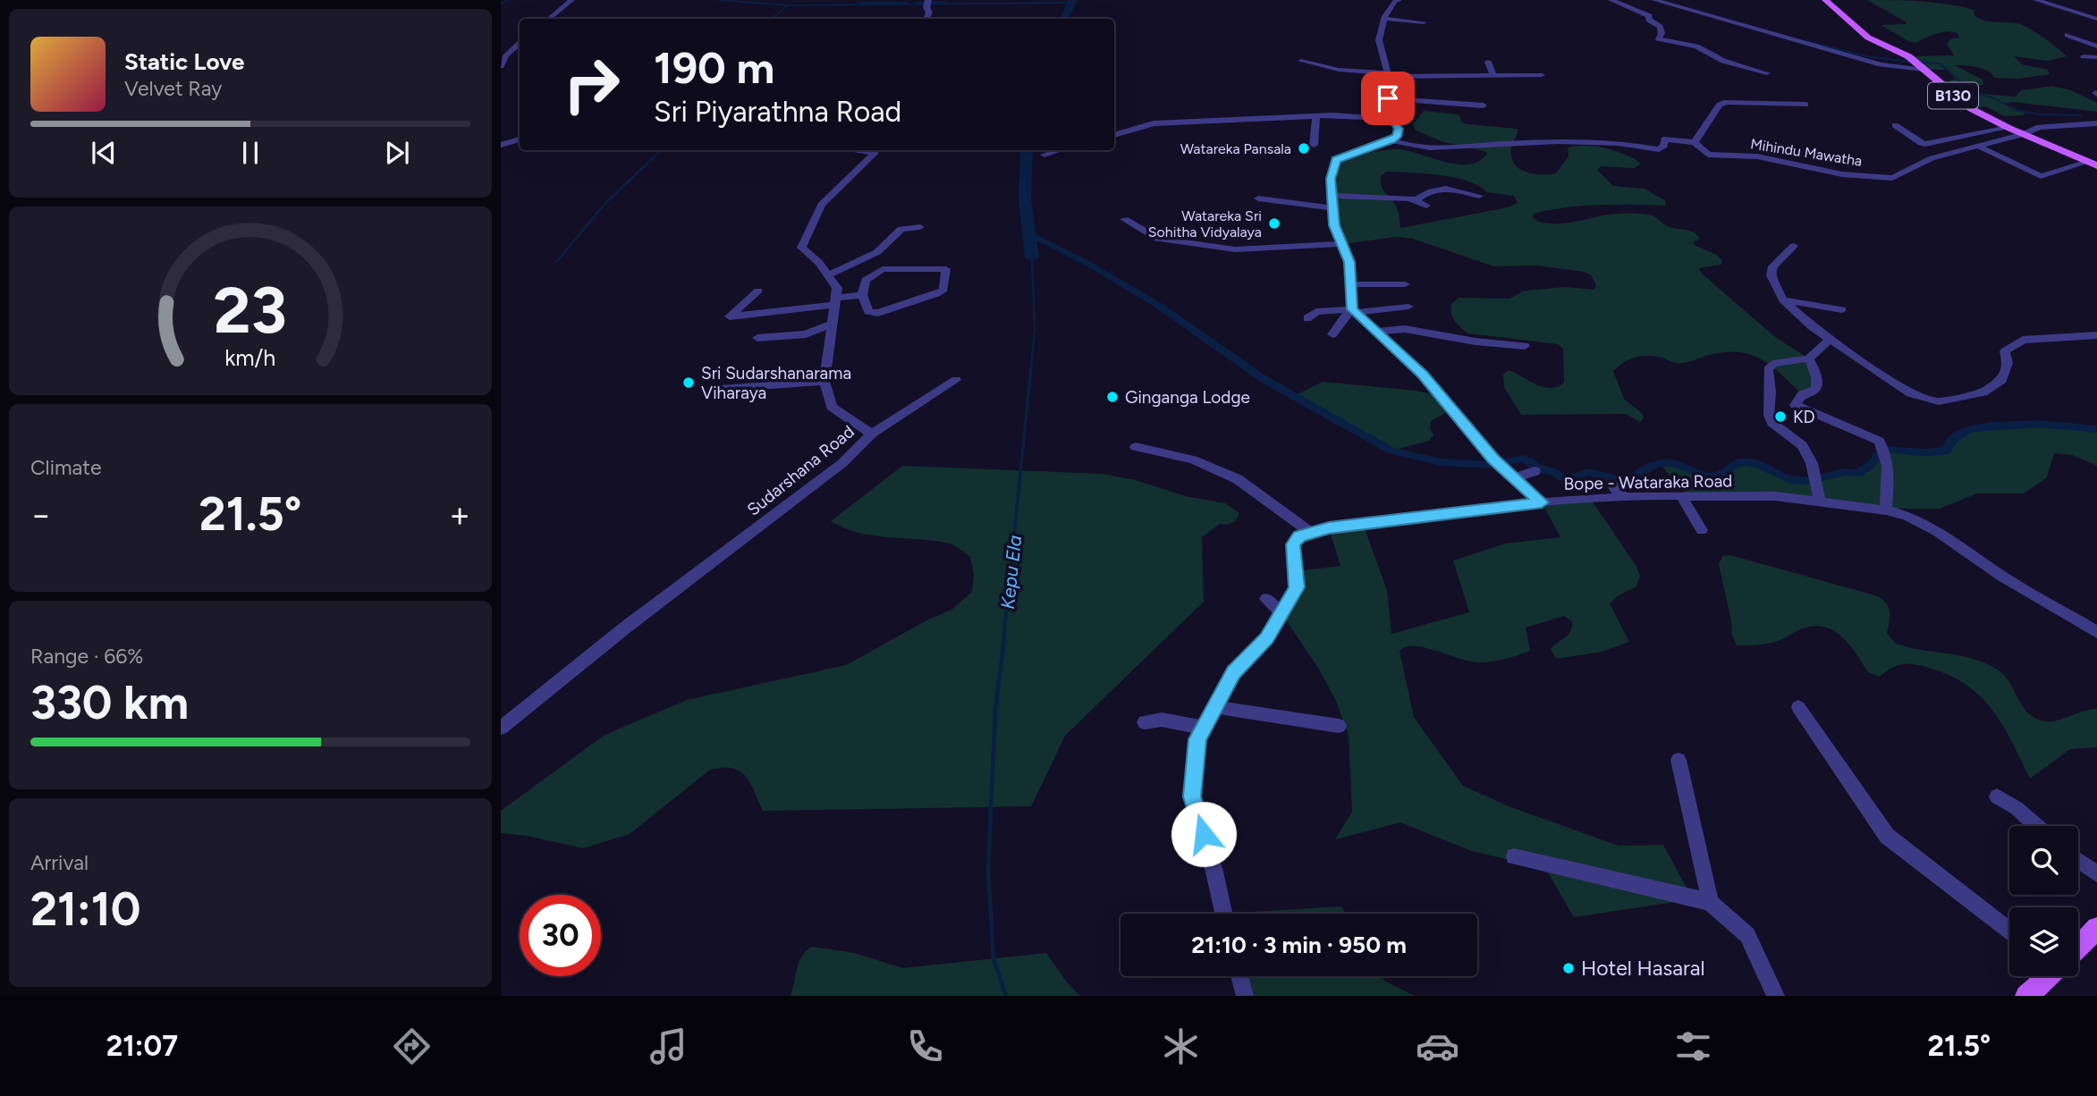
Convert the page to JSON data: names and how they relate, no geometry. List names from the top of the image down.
{
  "streets": {
    "main road": ["B130"],
    "street": ["Mihindu Mawatha", "Sudarshana Road", "Bope - Wataraka Road"]
  },
  "crossings": [
    ["B130", "Mihindu Mawatha"]
  ],
  "water": ["Kepu Ela"],
  "places": [
    "Watareka Pansala",
    "Watareka Sri Sohitha Vidyalaya",
    "Sri Sudarshanarama Viharaya",
    "Ginganga Lodge",
    "KD",
    "Hotel Hasaral"
  ],
  "page": {
    "turn": ["190 m", "Sri Piyarathna Road"],
    "song": ["Static Love", "Velvet Ray"],
    "tile": [
      "Climate",
      ["Range · 66%", "330 km"],
      ["Arrival", "21:10"]
    ],
    "heat": ["−", "21.5°", "+"],
    "limit": "30",
    "trip": "21:10 · 3 min · 950 m",
    "tabs": ["21:07", "21.5°"],
    "gauge": ["23", "km/h"]
  }
}
